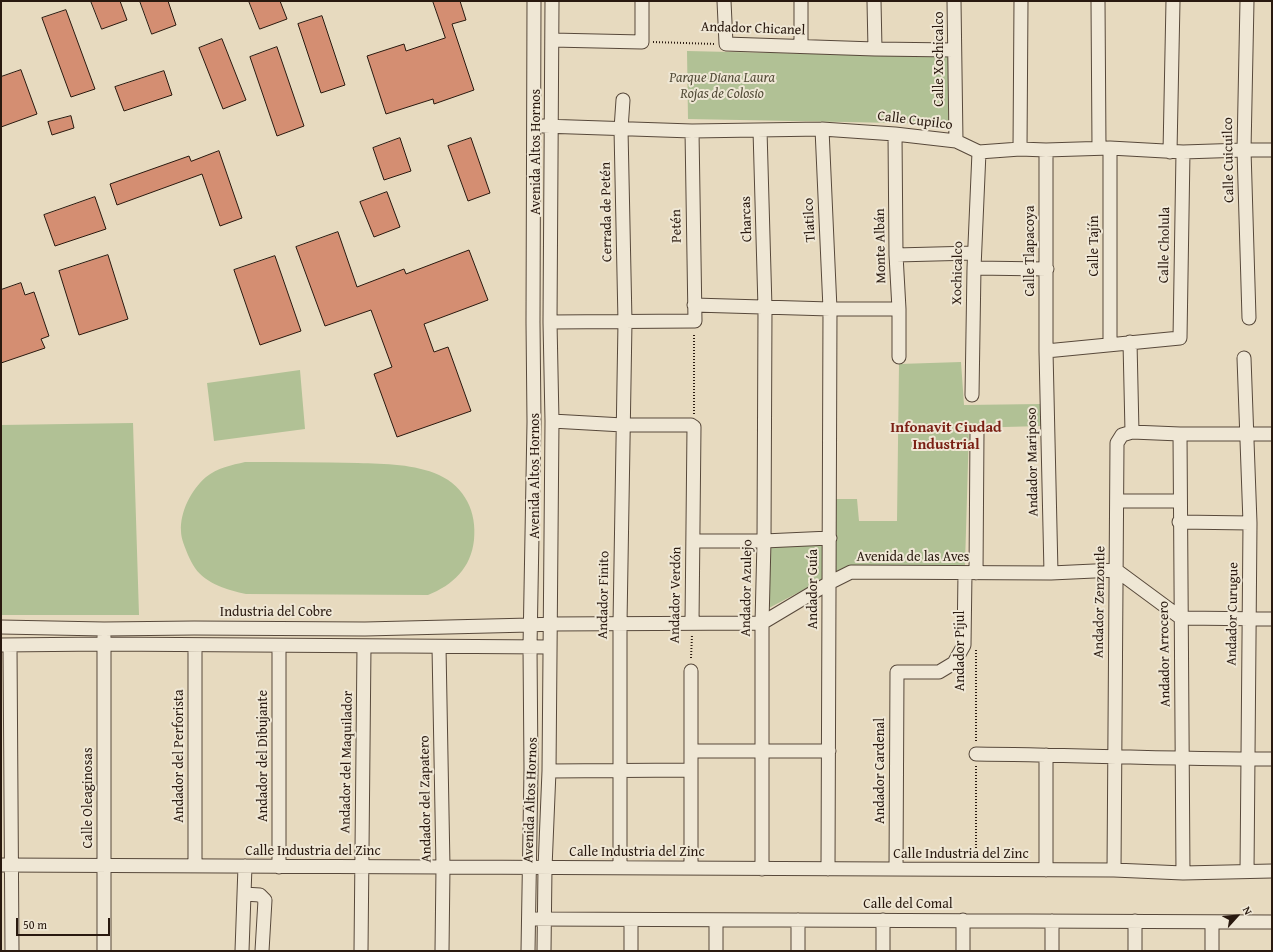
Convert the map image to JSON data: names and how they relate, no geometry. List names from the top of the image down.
{
  "streets": {
    "street": [
      "Andador Chicanel",
      "Calle Xochicalco",
      "Calle Cupilco",
      "Avenida Altos Hornos",
      "Calle Cuicuilco",
      "Cerrada de Petén",
      "Charcas",
      "Tlatilco",
      "Petén",
      "Calle Cholula",
      "Monte Albán",
      "Calle Tajín",
      "Calle Tlapacoya",
      "Xochicalco",
      "Andador Mariposo",
      "Avenida de las Aves",
      "Andador Azulejo",
      "Andador Guía",
      "Andador Finito",
      "Andador Verdón",
      "Andador Zenzontle",
      "Industria del Cobre",
      "Andador Curugue",
      "Andador Arrocero",
      "Andador del Perforista",
      "Andador del Dibujante",
      "Andador del Maquilador",
      "Andador Cardenal",
      "Calle Oleaginosas",
      "Andador del Zapatero",
      "Calle Industria del Zinc",
      "Calle del Comal"
    ],
    "path": ["Andador Pijul"]
  },
  "crossings": [
    ["Andador Chicanel", "Calle Xochicalco"],
    ["Calle Xochicalco", "Calle Cupilco"],
    ["Calle Cupilco", "Avenida Altos Hornos"],
    ["Calle Cupilco", "Calle Cuicuilco"],
    ["Calle Cupilco", "Cerrada de Petén"],
    ["Calle Cupilco", "Charcas"],
    ["Calle Cupilco", "Tlatilco"],
    ["Calle Cupilco", "Petén"],
    ["Calle Cupilco", "Calle Cholula"],
    ["Calle Cupilco", "Monte Albán"],
    ["Calle Cupilco", "Calle Tajín"],
    ["Calle Cupilco", "Calle Tlapacoya"],
    ["Calle Cupilco", "Xochicalco"],
    ["Avenida Altos Hornos", "Industria del Cobre"],
    ["Avenida Altos Hornos", "Calle Industria del Zinc"],
    ["Avenida Altos Hornos", "Calle del Comal"],
    ["Cerrada de Petén", "Andador Finito"],
    ["Charcas", "Andador Azulejo"],
    ["Tlatilco", "Andador Guía"],
    ["Calle Tlapacoya", "Andador Mariposo"],
    ["Andador Mariposo", "Avenida de las Aves"],
    ["Avenida de las Aves", "Andador Azulejo"],
    ["Avenida de las Aves", "Andador Guía"],
    ["Avenida de las Aves", "Andador Zenzontle"],
    ["Avenida de las Aves", "Andador Cardenal"],
    ["Andador Azulejo", "Calle Industria del Zinc"],
    ["Andador Guía", "Calle Industria del Zinc"],
    ["Andador Finito", "Calle Industria del Zinc"],
    ["Andador Zenzontle", "Calle Industria del Zinc"],
    ["Industria del Cobre", "Calle Oleaginosas"],
    ["Andador Curugue", "Calle Industria del Zinc"],
    ["Andador Pijul", "Calle Industria del Zinc"],
    ["Andador Arrocero", "Calle Industria del Zinc"],
    ["Andador del Perforista", "Calle Industria del Zinc"],
    ["Andador del Dibujante", "Calle Industria del Zinc"],
    ["Andador del Maquilador", "Calle Industria del Zinc"],
    ["Andador Cardenal", "Calle Industria del Zinc"],
    ["Calle Oleaginosas", "Calle Industria del Zinc"],
    ["Andador del Zapatero", "Calle Industria del Zinc"]
  ],
  "districts": ["Infonavit Ciudad Industrial"],
  "parks": ["Parque Diana Laura Rojas de Colosio"],
  "scale_bar": "50 m",
  "north": "top right"
}
